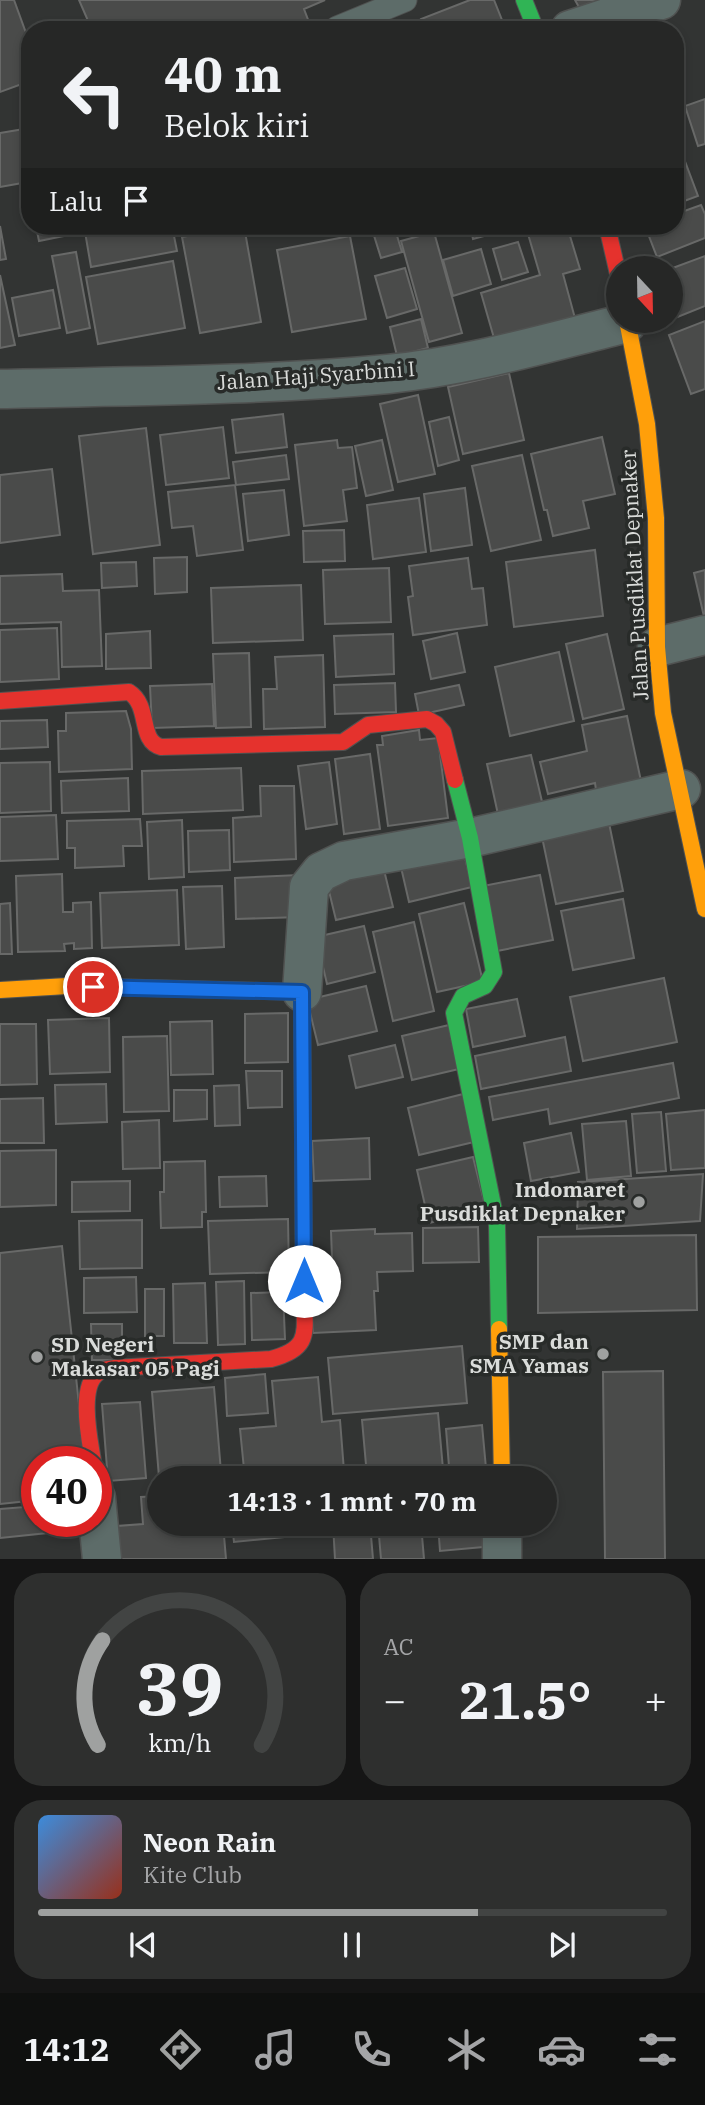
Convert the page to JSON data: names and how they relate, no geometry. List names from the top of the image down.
{
  "streets": {
    "street": ["Jalan Haji Syarbini I", "Jalan Pusdiklat Depnaker"]
  },
  "places": ["Indomaret Pusdiklat Depnaker", "SMP dan SMA Yamas", "SD Negeri Makasar 05 Pagi"],
  "north": "bottom",
  "page": {
    "turn": ["40 m", "Belok kiri"],
    "then": "Lalu",
    "limit": "40",
    "trip": "14:13 · 1 mnt · 70 m",
    "tile": "AC",
    "heat": ["−", "21.5°", "+"],
    "song": ["Neon Rain", "Kite Club"],
    "tabs": "14:12",
    "gauge": ["39", "km/h"]
  }
}
